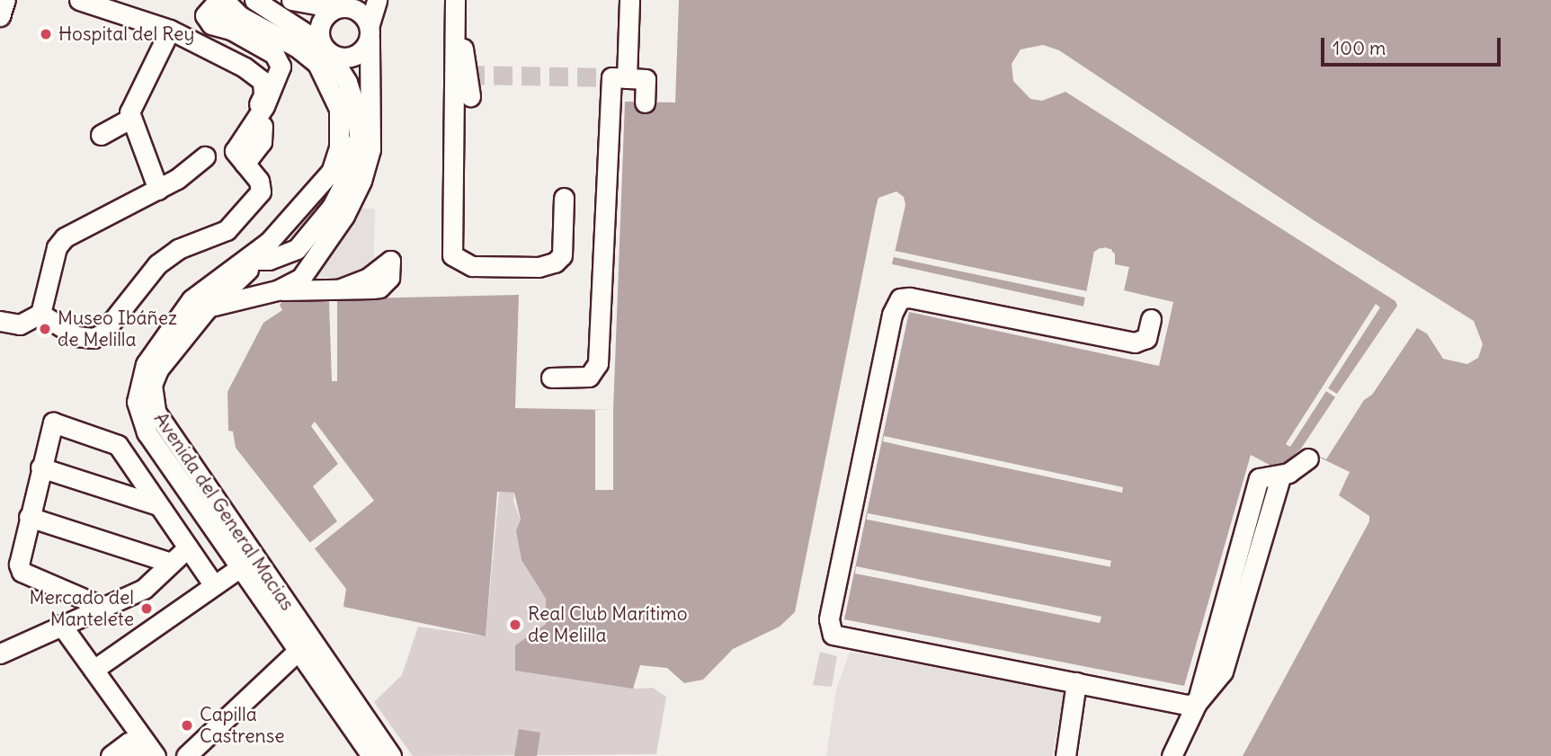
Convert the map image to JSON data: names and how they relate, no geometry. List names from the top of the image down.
{
  "streets": {
    "street": ["Avenida del General Macias"]
  },
  "places": [
    "Hospital del Rey",
    "Museo Ibáñez de Melilla",
    "Mercado del Mantelete",
    "Real Club Marítimo de Melilla",
    "Capilla Castrense"
  ],
  "scale_bar": "100 m"
}
